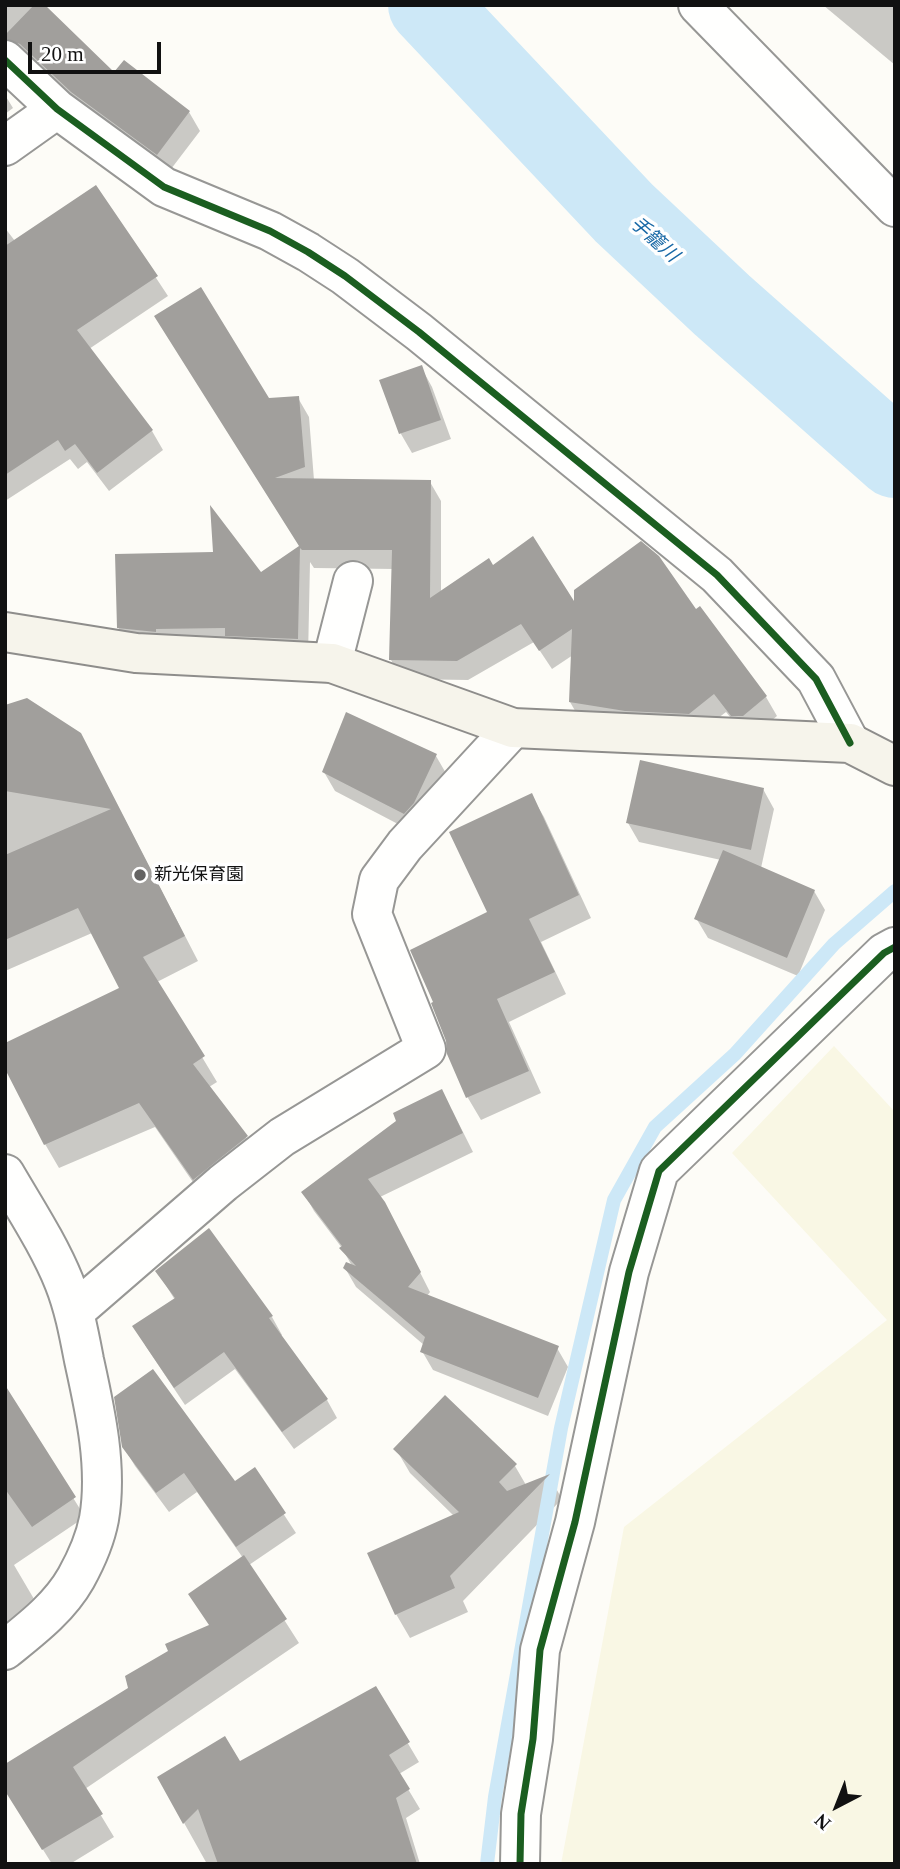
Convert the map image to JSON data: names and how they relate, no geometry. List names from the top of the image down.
{
  "water": ["手籠川"],
  "places": ["新光保育園"],
  "scale_bar": "20 m",
  "north": "bottom left"
}
